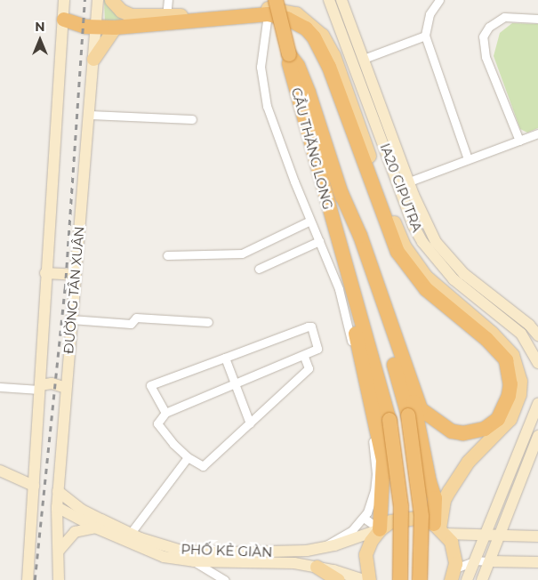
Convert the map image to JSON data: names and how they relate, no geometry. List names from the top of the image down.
{
  "streets": {
    "highway": ["CẦU THĂNG LONG"],
    "main road": ["IA20 CIPUTRA", "ĐƯỜNG TÂN XUÂN", "PHỐ KẺ GIÀN"]
  },
  "crossings": [
    ["ĐƯỜNG TÂN XUÂN", "PHỐ KẺ GIÀN"]
  ],
  "north": "top"
}
